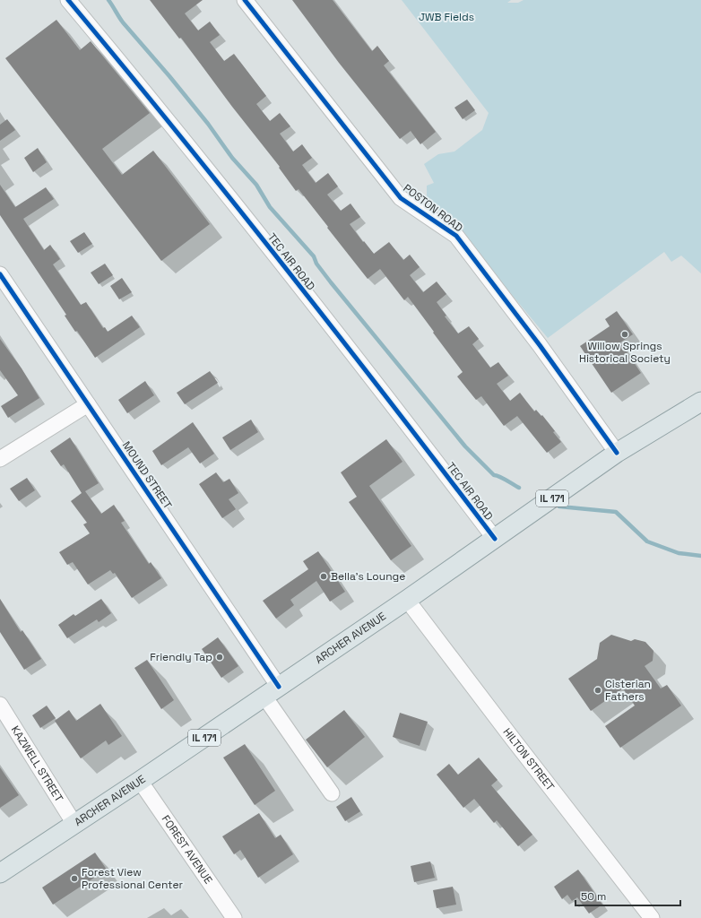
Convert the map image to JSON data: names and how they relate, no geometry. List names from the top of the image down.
{
  "streets": {
    "main road": ["IL 171", "ARCHER AVENUE"],
    "street": [
      "POSTON ROAD",
      "TEC AIR ROAD",
      "MOUND STREET",
      "HILTON STREET",
      "KAZWELL STREET",
      "FOREST AVENUE"
    ]
  },
  "crossings": [
    ["POSTON ROAD", "ARCHER AVENUE"],
    ["TEC AIR ROAD", "ARCHER AVENUE"],
    ["MOUND STREET", "ARCHER AVENUE"],
    ["ARCHER AVENUE", "HILTON STREET"],
    ["ARCHER AVENUE", "KAZWELL STREET"],
    ["ARCHER AVENUE", "FOREST AVENUE"]
  ],
  "parks": ["JWB Fields"],
  "places": [
    "Willow Springs Historical Society",
    "Bella's Lounge",
    "Friendly Tap",
    "Cisterian Fathers",
    "Forest View Professional Center"
  ],
  "scale_bar": "50 m"
}
